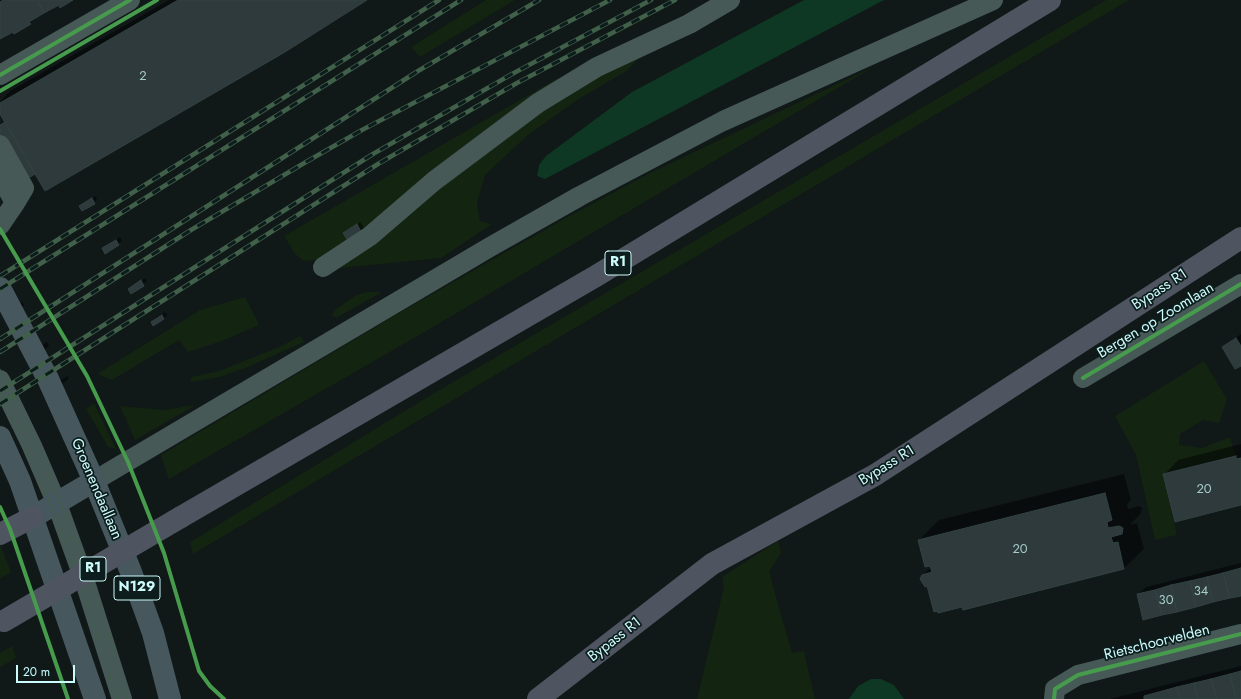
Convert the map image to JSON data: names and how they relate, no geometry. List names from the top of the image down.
{
  "streets": {
    "highway": ["R1", "Bypass R1"],
    "main road": ["Groenendaallaan", "N129"],
    "street": ["Bergen op Zoomlaan", "Rietschoorvelden"]
  },
  "house_numbers": [
    "2",
    "20",
    "20",
    "34",
    "30"
  ],
  "scale_bar": "20 m"
}
